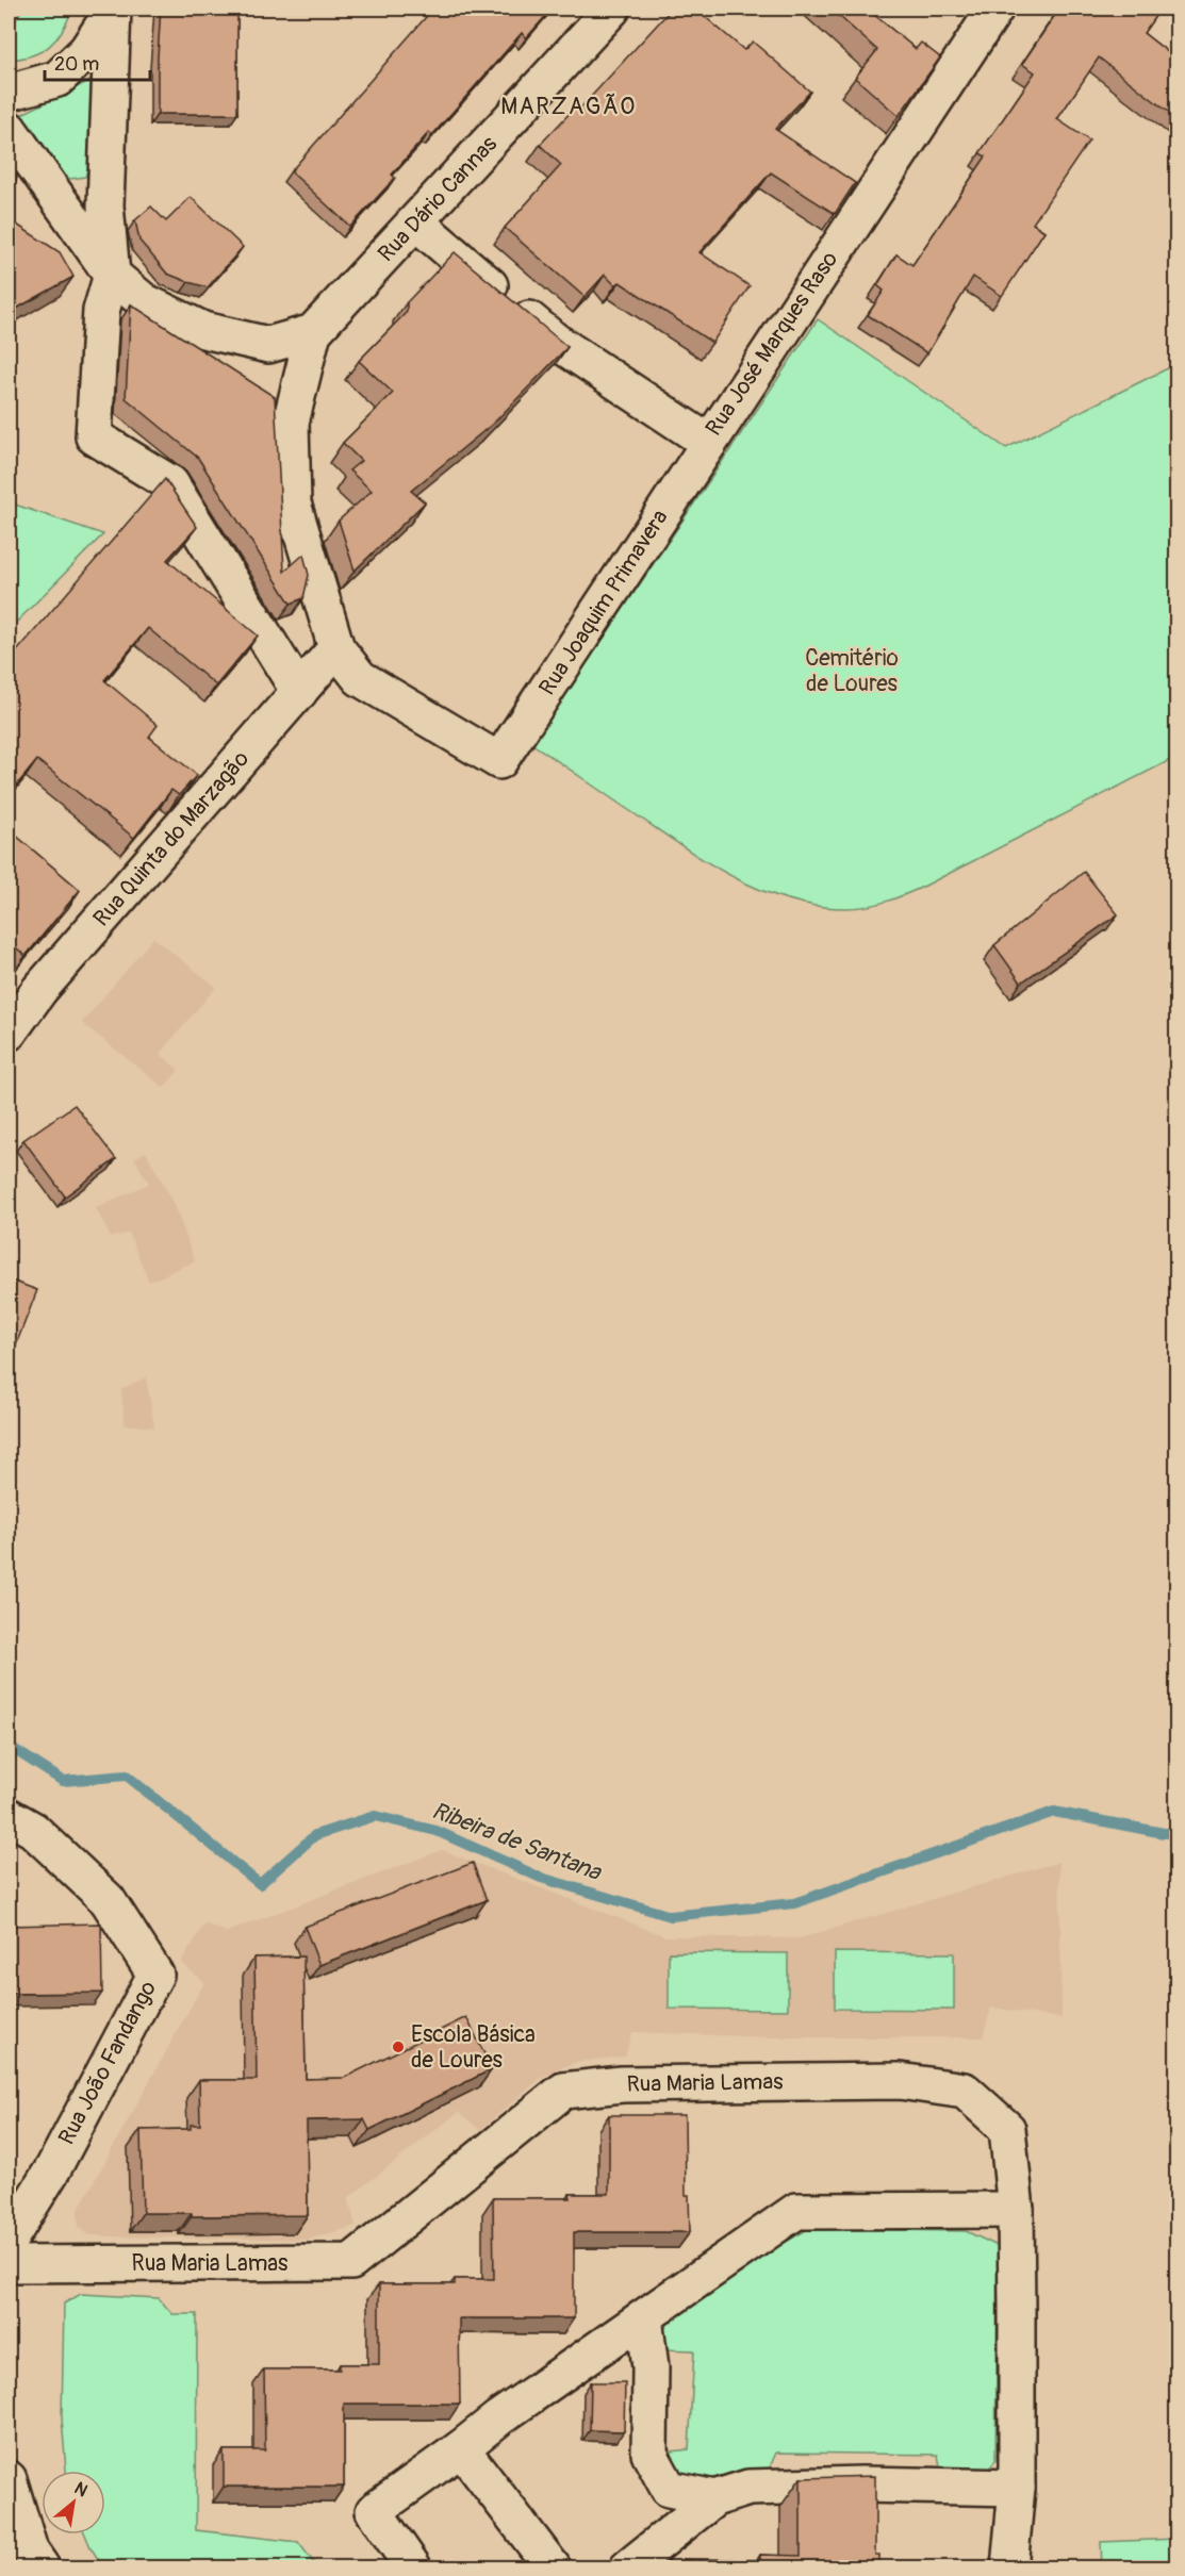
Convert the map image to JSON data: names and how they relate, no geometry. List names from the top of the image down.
{
  "streets": {
    "street": [
      "Rua Dário Cannas",
      "Rua José Marques Raso",
      "Rua Joaquim Primavera",
      "Rua Quinta do Marzagão",
      "Rua João Fandango",
      "Rua Maria Lamas"
    ]
  },
  "crossings": [
    ["Rua Dário Cannas", "Rua José Marques Raso"],
    ["Rua Dário Cannas", "Rua Joaquim Primavera"],
    ["Rua Dário Cannas", "Rua Quinta do Marzagão"],
    ["Rua José Marques Raso", "Rua Joaquim Primavera"]
  ],
  "districts": ["MARZAGÃO"],
  "water": ["Ribeira de Santana"],
  "parks": ["Cemitério de Loures"],
  "places": ["Escola Básica de Loures"],
  "scale_bar": "20 m",
  "north": "top right"
}
